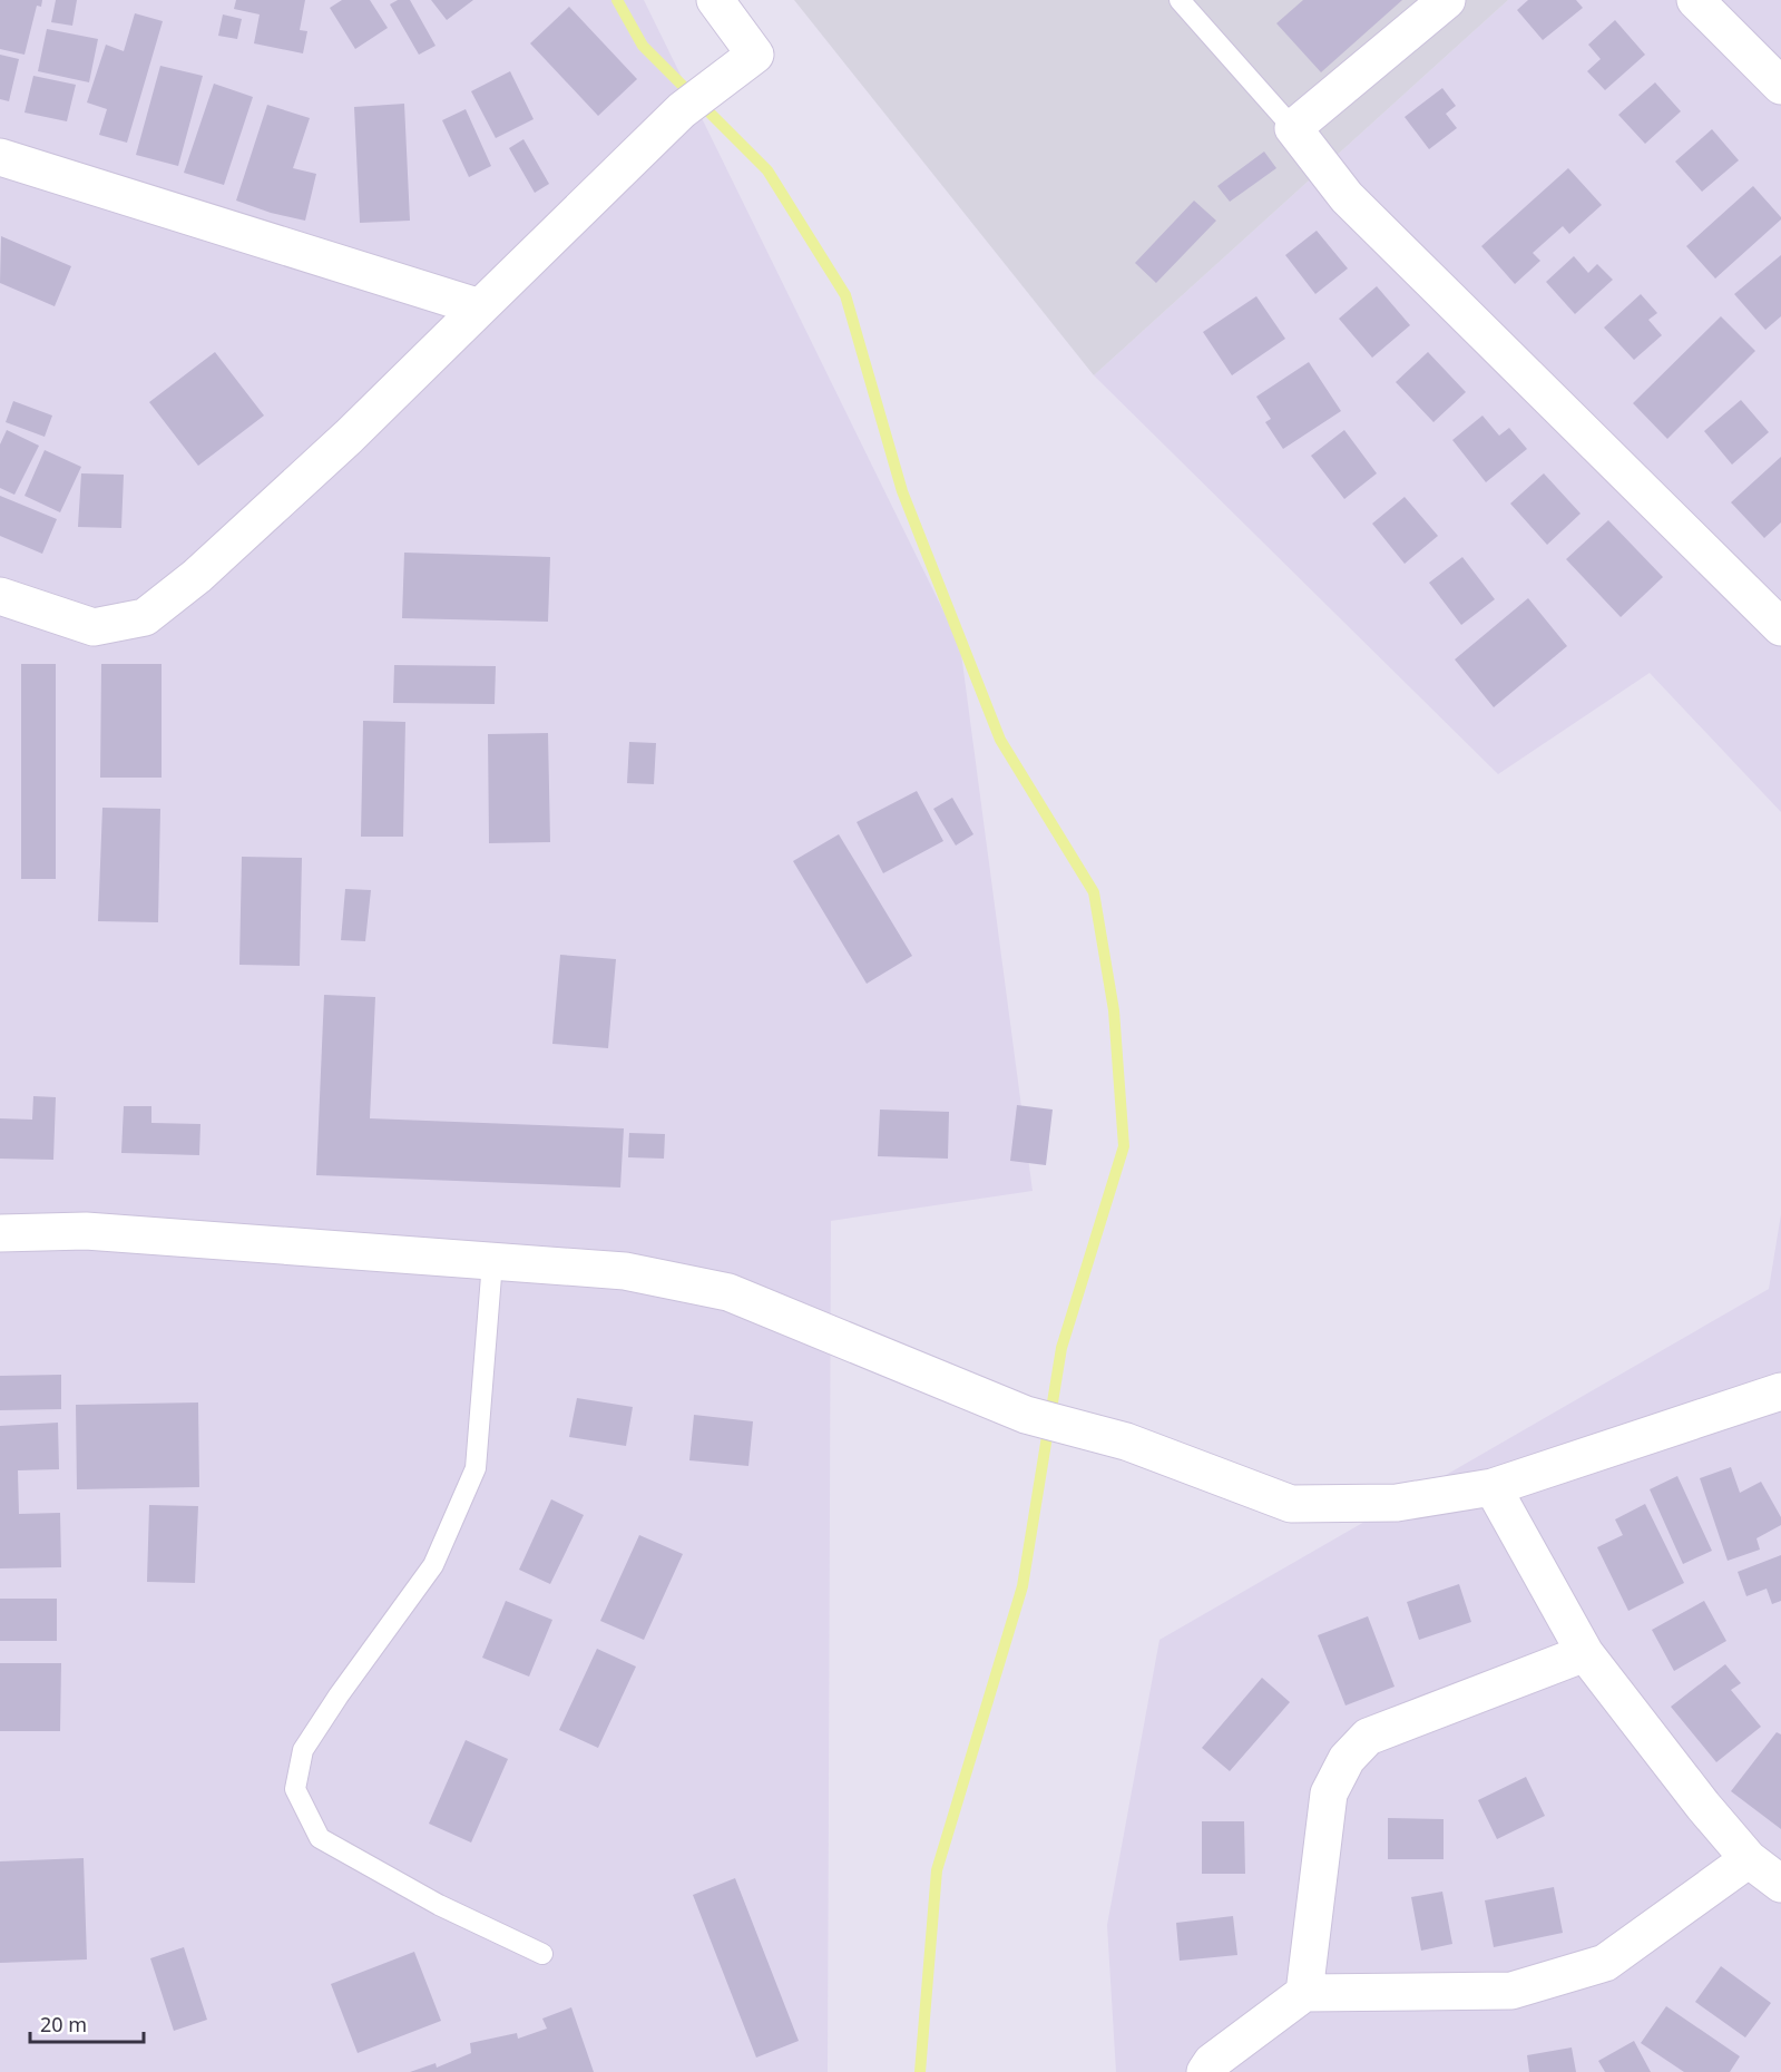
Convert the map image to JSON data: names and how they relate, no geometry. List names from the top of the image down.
{
  "scale_bar": "20 m"
}
